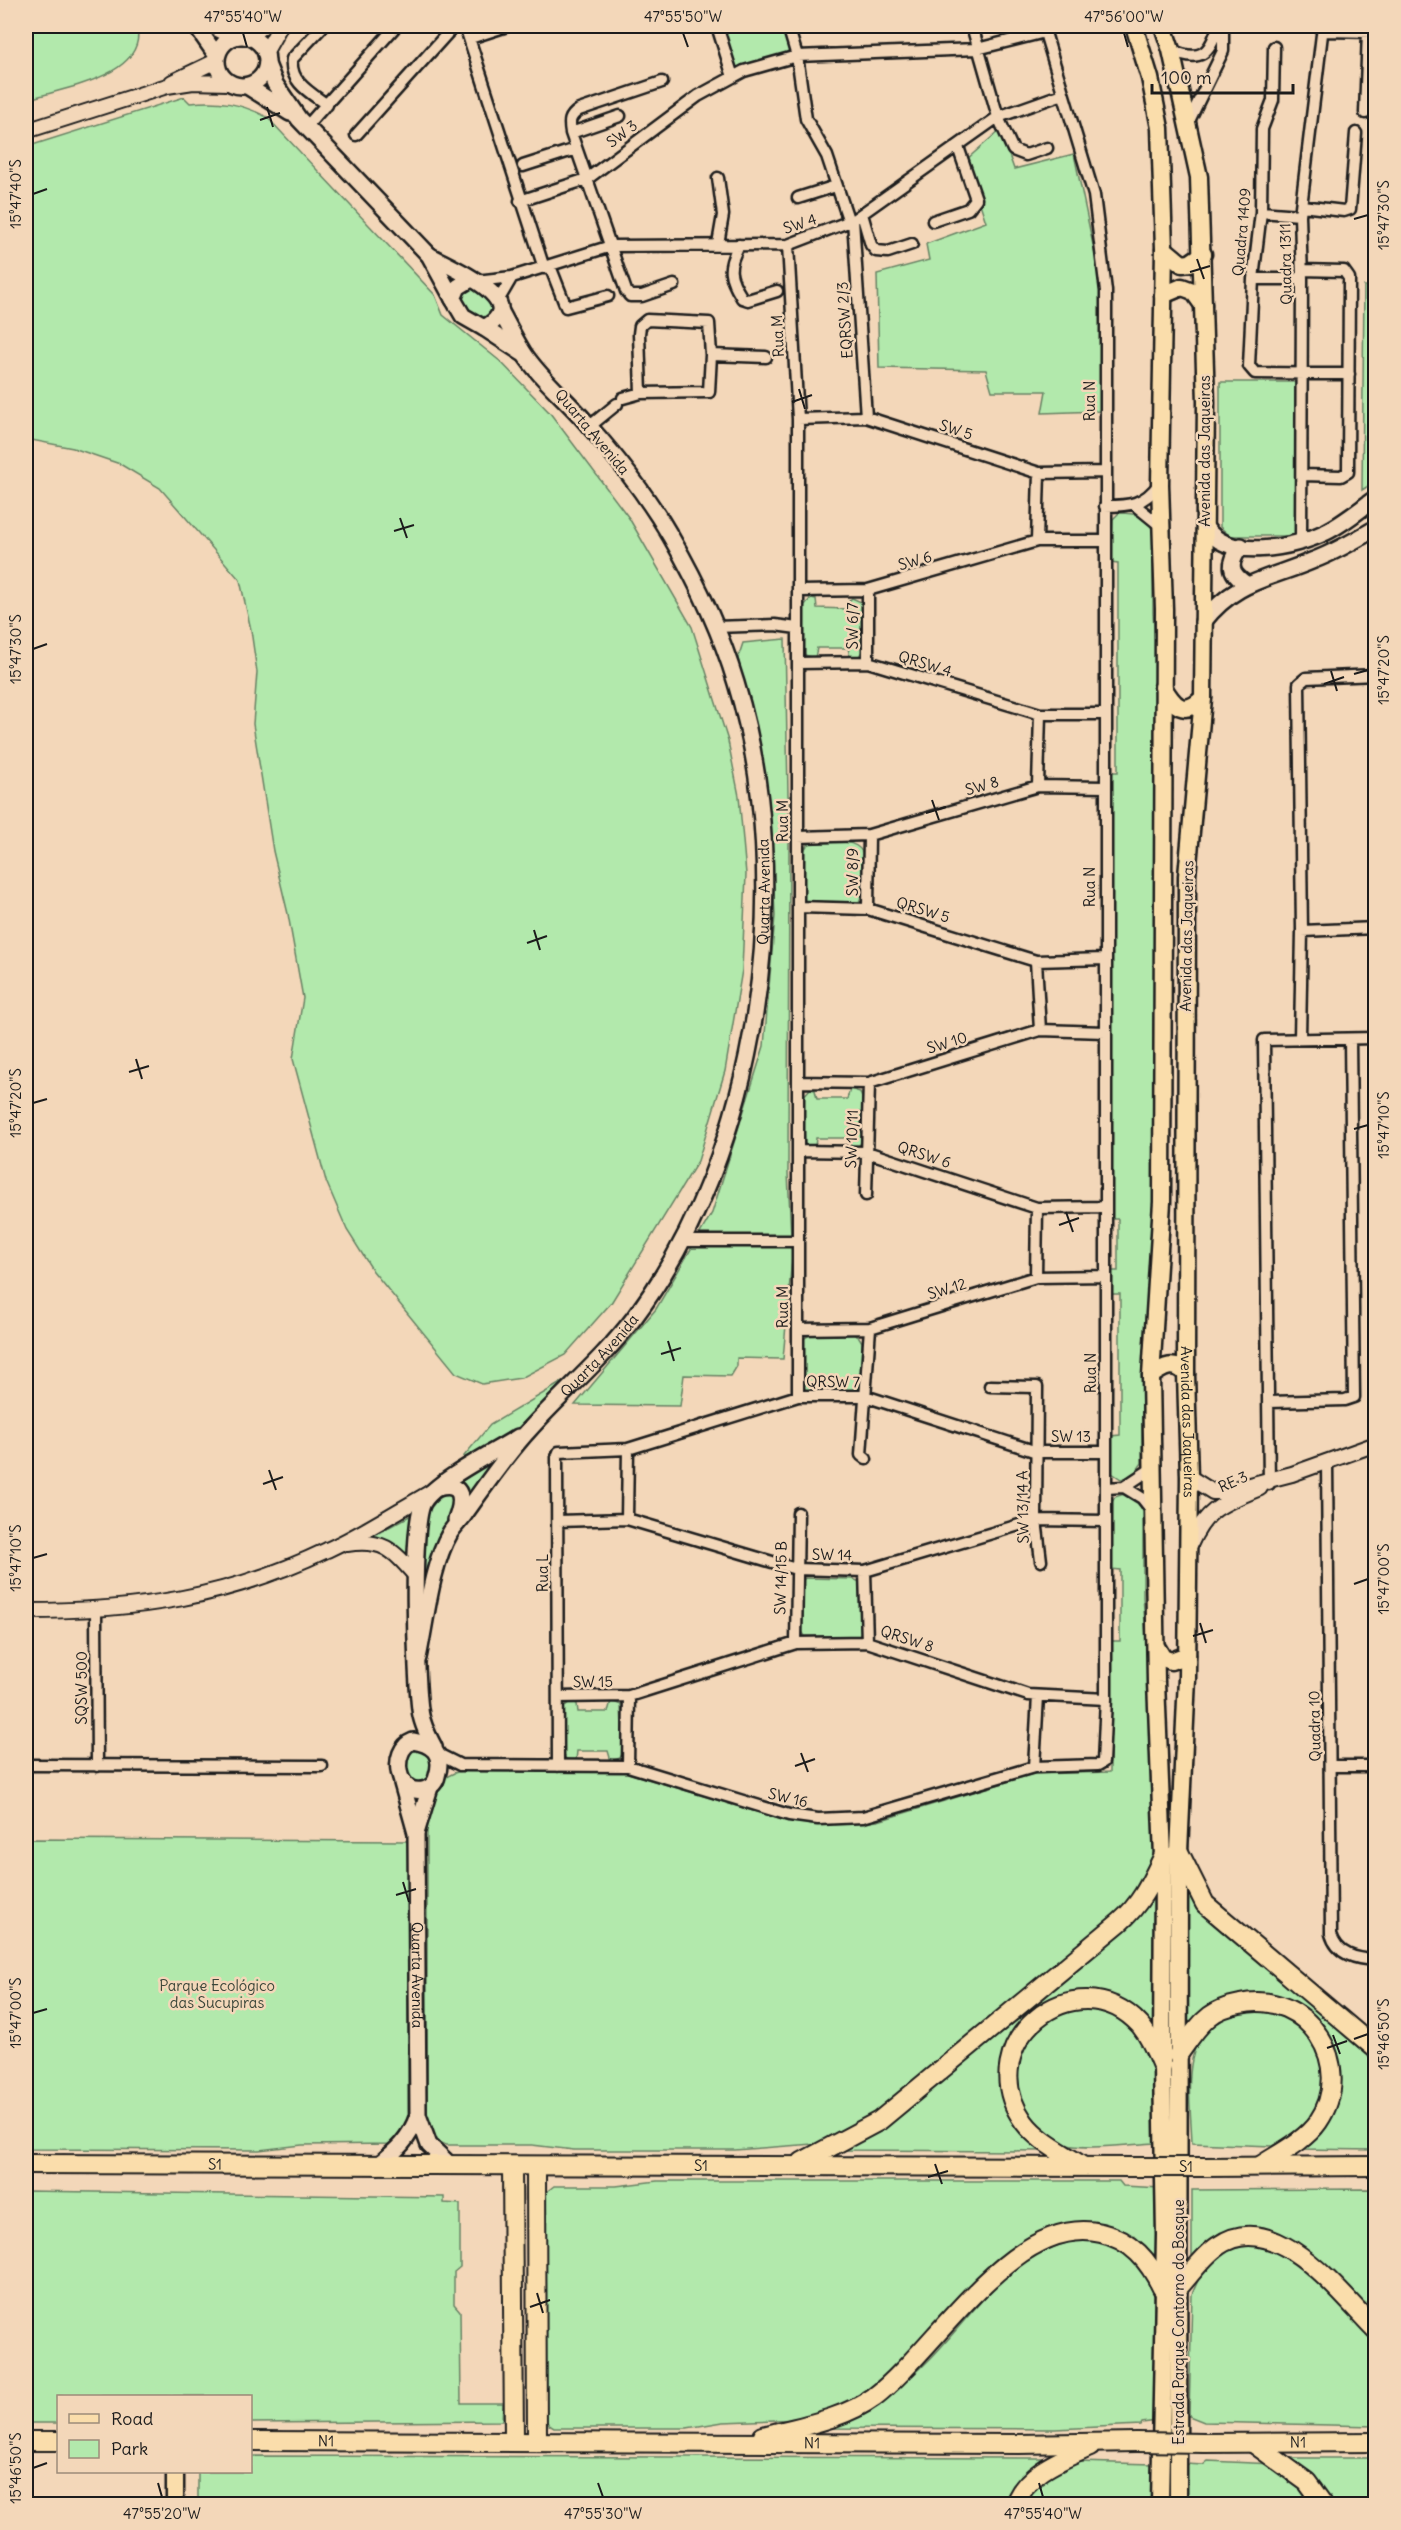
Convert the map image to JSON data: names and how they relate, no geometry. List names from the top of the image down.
{
  "streets": {
    "highway": ["S1", "N1"],
    "main road": ["Quarta Avenida", "Avenida das Jaqueiras", "Estrada Parque Contorno do Bosque"],
    "street": [
      "SW 3",
      "SW 4",
      "Quadra 1409",
      "Quadra 1311",
      "EQRSW 2/3",
      "Rua M",
      "Rua N",
      "SW 5",
      "SW 6",
      "SW 6/7",
      "QRSW 4",
      "SW 8",
      "SW 8/9",
      "QRSW 5",
      "SW 10",
      "SW 10/11",
      "QRSW 6",
      "SW 12",
      "QRSW 7",
      "SW 13",
      "RE 3",
      "SW 13/14 A",
      "SW 14",
      "Rua L",
      "SW 14/15 B",
      "QRSW 8",
      "SW 15",
      "SQSW 500",
      "Quadra 10",
      "SW 16"
    ]
  },
  "crossings": [
    ["SW 3", "Rua N"],
    ["SW 4", "EQRSW 2/3"],
    ["SW 4", "Rua M"],
    ["SW 4", "Rua N"],
    ["SW 4", "Quarta Avenida"],
    ["Quadra 1409", "Quadra 1311"],
    ["EQRSW 2/3", "SW 5"],
    ["Rua M", "SW 5"],
    ["Rua M", "SW 6"],
    ["Rua M", "QRSW 4"],
    ["Rua M", "SW 8"],
    ["Rua M", "QRSW 5"],
    ["Rua M", "SW 10"],
    ["Rua M", "QRSW 6"],
    ["Rua M", "SW 12"],
    ["Rua M", "QRSW 7"],
    ["Rua N", "SW 5"],
    ["Rua N", "SW 6"],
    ["Rua N", "QRSW 4"],
    ["Rua N", "SW 8"],
    ["Rua N", "QRSW 5"],
    ["Rua N", "SW 10"],
    ["Rua N", "QRSW 6"],
    ["Rua N", "SW 12"],
    ["Rua N", "SW 13"],
    ["Rua N", "SW 14"],
    ["Rua N", "QRSW 8"],
    ["Rua N", "SW 16"],
    ["Quarta Avenida", "SW 16"],
    ["Quarta Avenida", "S1"],
    ["Avenida das Jaqueiras", "RE 3"],
    ["Avenida das Jaqueiras", "Estrada Parque Contorno do Bosque"],
    ["SW 6", "SW 6/7"],
    ["SW 6/7", "QRSW 4"],
    ["SW 8", "SW 8/9"],
    ["SW 8/9", "QRSW 5"],
    ["SW 10", "SW 10/11"],
    ["SW 10/11", "QRSW 6"],
    ["QRSW 7", "SW 13"],
    ["QRSW 7", "SW 13/14 A"],
    ["QRSW 7", "Rua L"],
    ["SW 13", "SW 13/14 A"],
    ["RE 3", "Quadra 10"],
    ["SW 13/14 A", "SW 14"],
    ["SW 14", "Rua L"],
    ["SW 14", "SW 14/15 B"],
    ["Rua L", "SW 15"],
    ["Rua L", "SW 16"],
    ["SW 14/15 B", "QRSW 8"],
    ["QRSW 8", "SW 15"]
  ],
  "parks": ["Parque Ecológico das Sucupiras"],
  "legend": ["Road", "Park"],
  "scale_bar": "100 m",
  "coordinates": [
    "47°55'40\"W",
    "47°55'50\"W",
    "47°56'00\"W",
    "15°47'40\"S",
    "15°47'30\"S",
    "15°47'20\"S",
    "15°47'10\"S",
    "15°47'00\"S",
    "15°46'50\"S",
    "47°55'20\"W",
    "47°55'30\"W"
  ]
}
